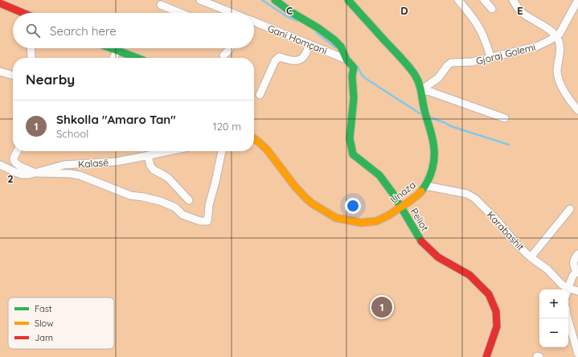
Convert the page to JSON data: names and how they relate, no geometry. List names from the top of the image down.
{
  "streets": {
    "main road": ["Unaza", "Peliot"],
    "street": [
      "Gani Homçani",
      "Gjoraj Golemi",
      "Kalasë",
      "Karabashit"
    ]
  },
  "crossings": [
    ["Gani Homçani", "Peliot"],
    ["Gjoraj Golemi", "Unaza"],
    ["Unaza", "Peliot"],
    ["Unaza", "Karabashit"]
  ],
  "legend": ["Fast", "Slow", "Jam"],
  "page": {
    "search": "Search here",
    "heading": "Nearby",
    "list": [
      {
        "mark": "1",
        "name": "Shkolla \"Amaro Tan\"",
        "note": "School",
        "value": "120 m"
      }
    ],
    "map_buttons": ["+", "−"],
    "pins": "1"
  },
  "grid": {
    "columns": ["C", "D", "E"],
    "rows": ["2"]
  }
}
